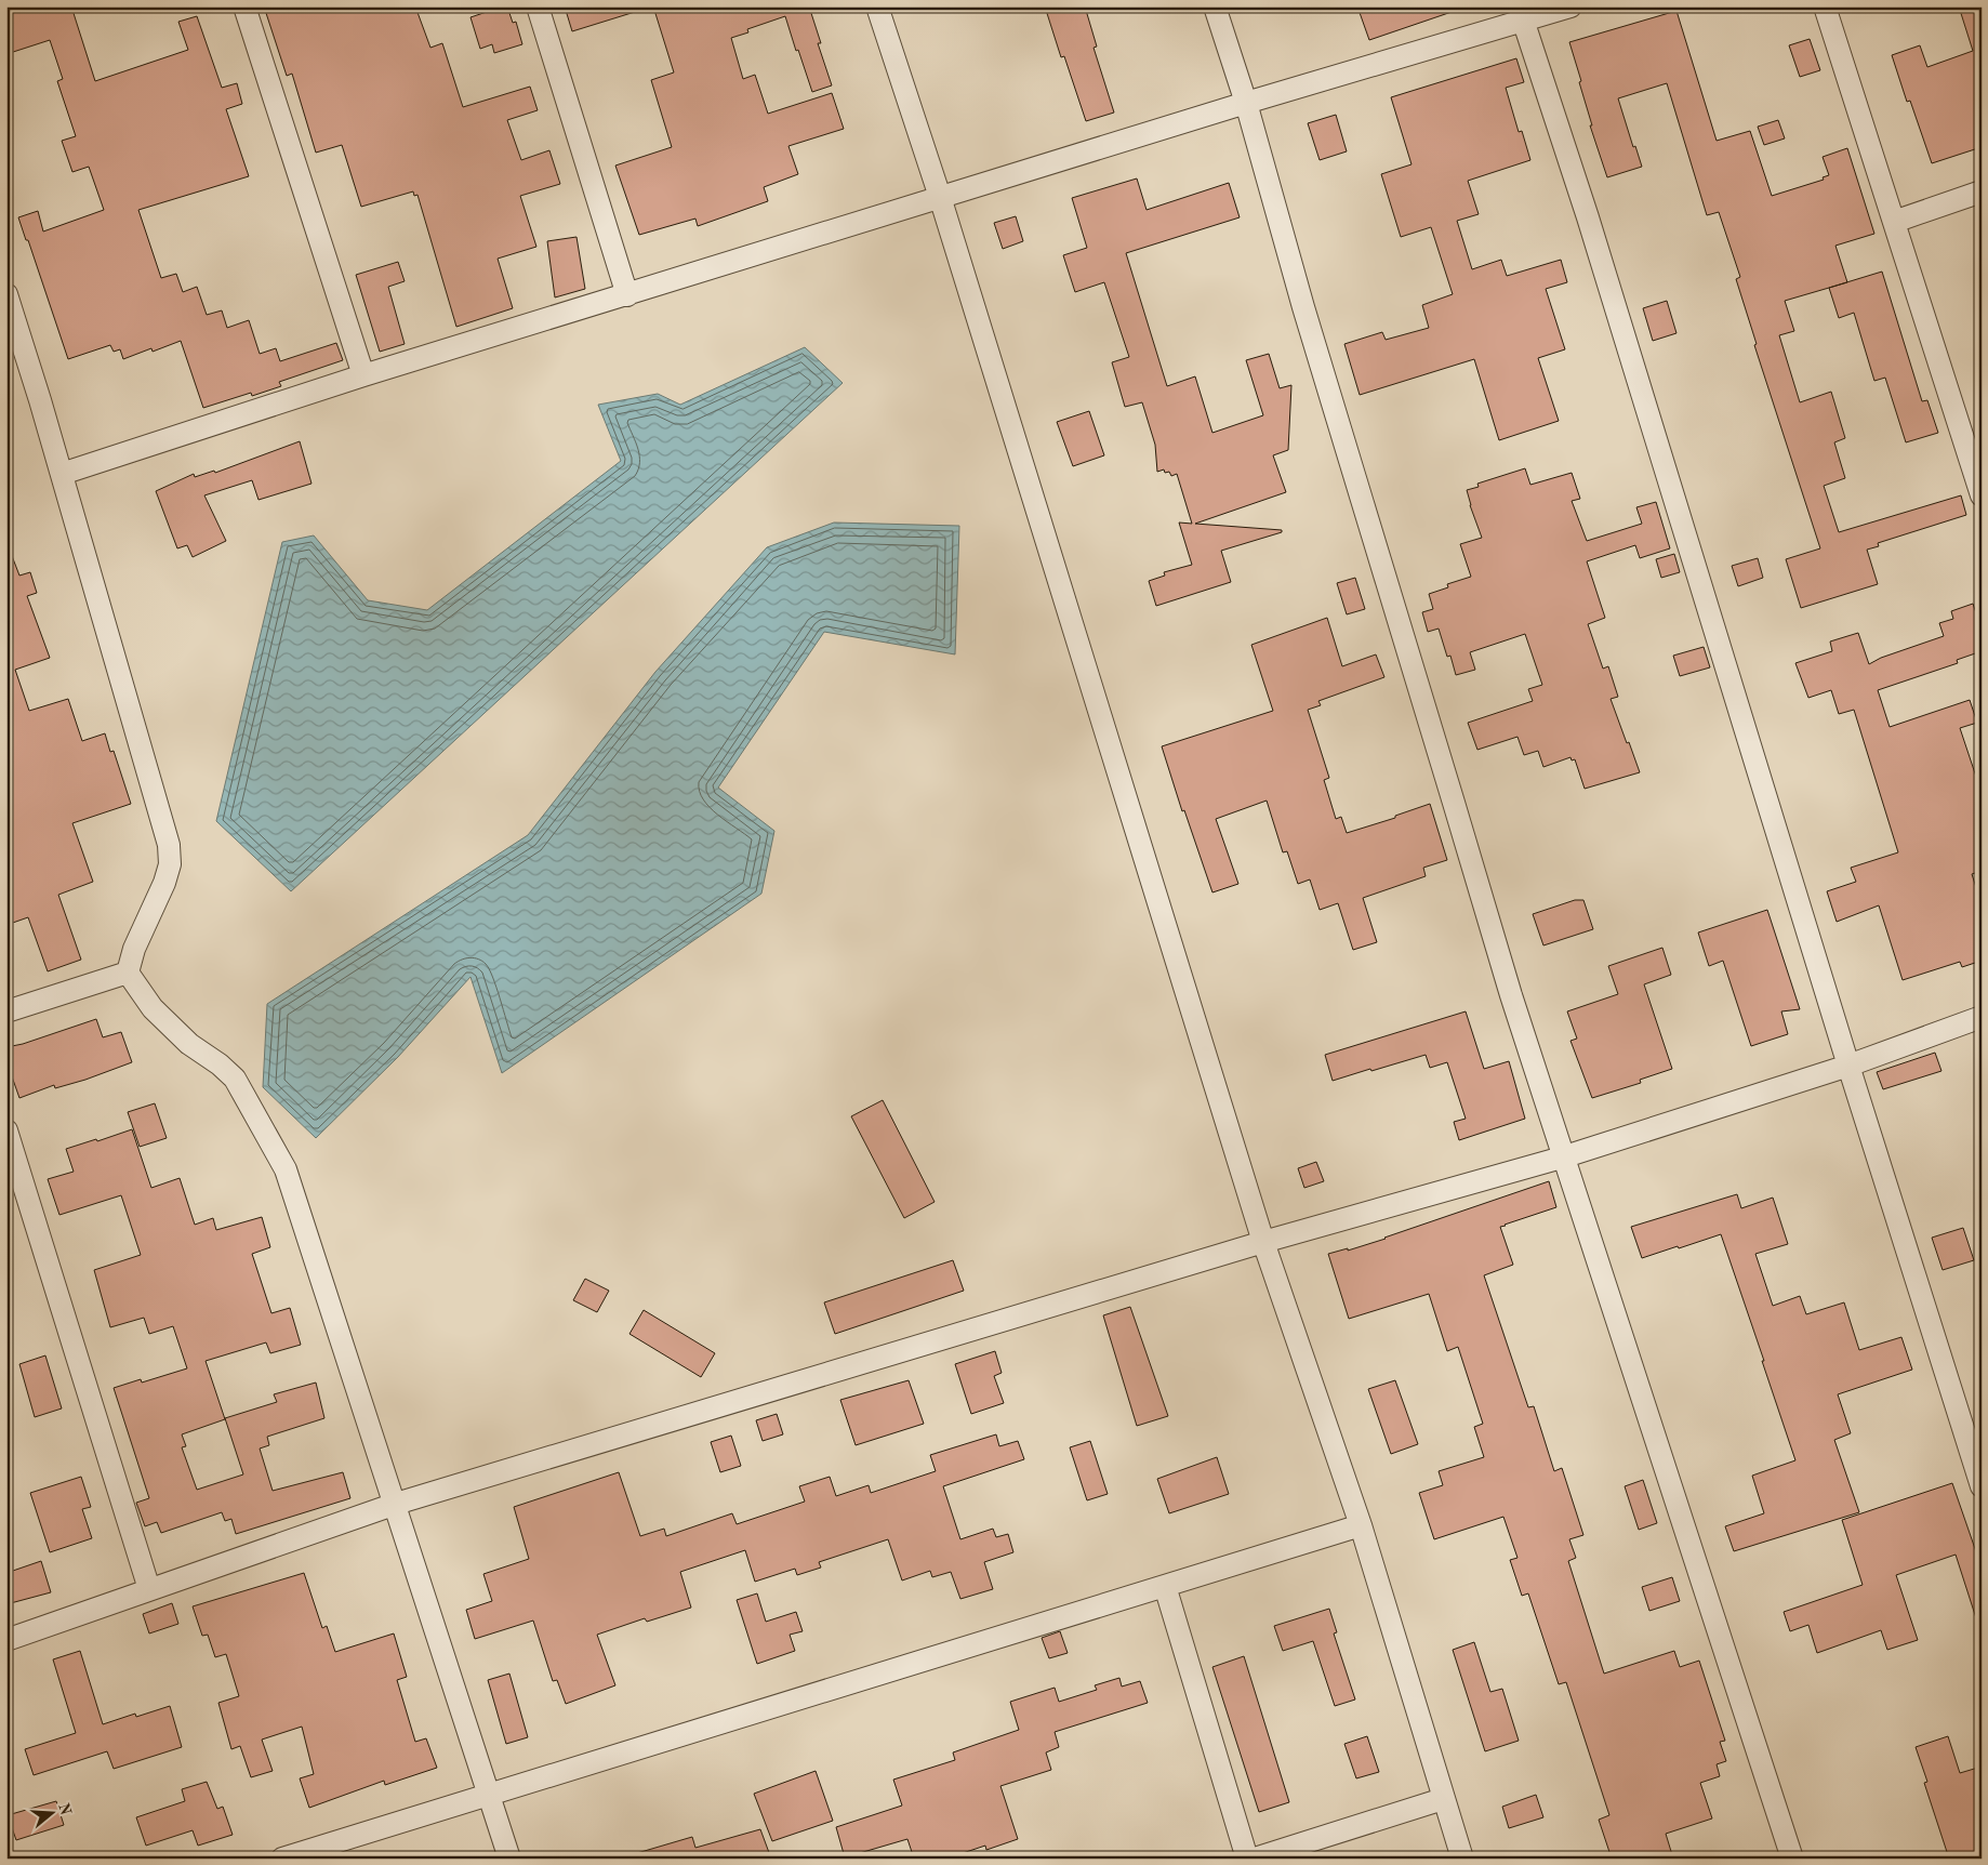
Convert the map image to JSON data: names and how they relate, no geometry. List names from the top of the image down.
{
  "north": "right"
}
